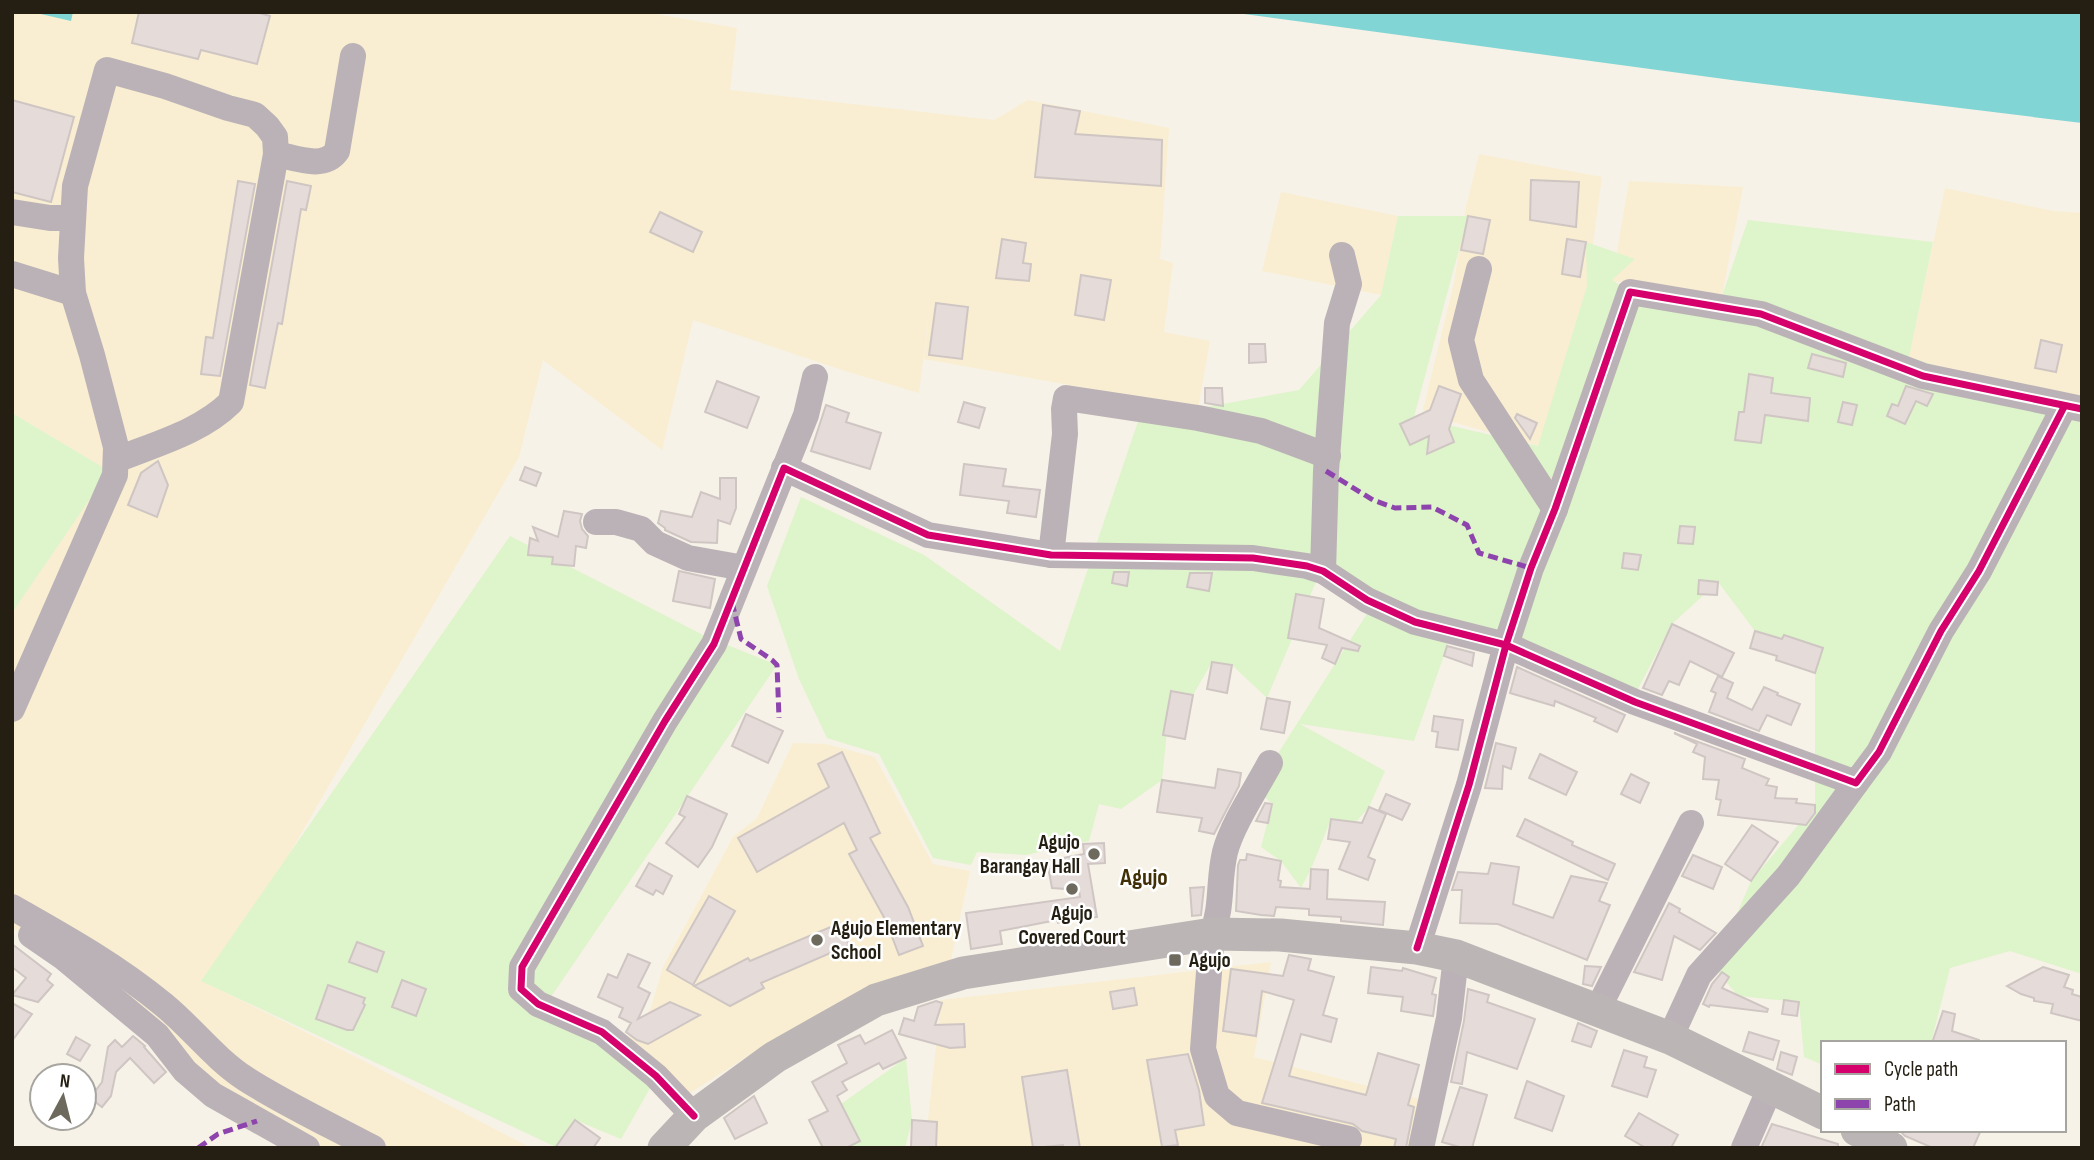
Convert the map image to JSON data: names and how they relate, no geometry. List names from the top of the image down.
{
  "districts": ["Agujo"],
  "places": {
    "other": ["Agujo Barangay Hall", "Agujo Covered Court", "Agujo Elementary School"],
    "transit": ["Agujo"]
  },
  "legend": ["Cycle path", "Path"],
  "north": "top"
}
